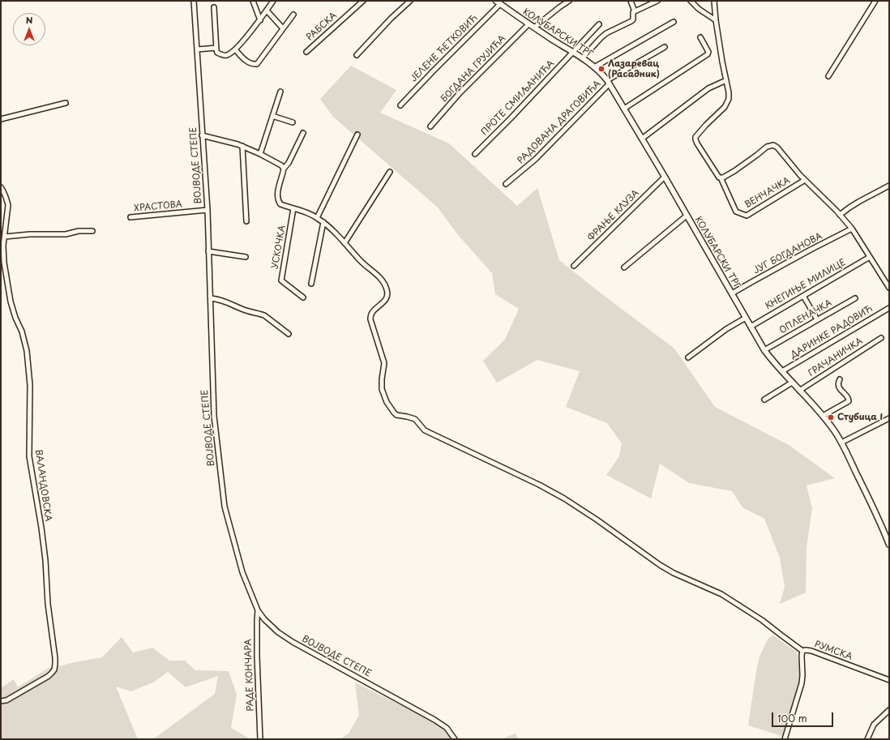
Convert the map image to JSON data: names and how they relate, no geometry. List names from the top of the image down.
{
  "streets": {
    "street": [
      "РАБСКА",
      "КОЛУБАРСКИ ТРГ",
      "ЈЕЛЕНЕ ЋЕТКОВИЋ",
      "БОГДАНА ГРУЈИЋА",
      "ПРОТЕ СМИЉАНИЋА",
      "РАДОВАНА ДРАГОВИЋА",
      "ВОЈВОДЕ СТЕПЕ",
      "ВЕНЧАЧКА",
      "ХРАСТОВА",
      "ФРАЊЕ КЛУЗА",
      "УСКОЧКА",
      "ЈУГ БОГДАНОВА",
      "КНЕГИЊЕ МИЛИЦЕ",
      "ОПЛЕНАЧКА",
      "ДАРИНКЕ РАДОВИЋ",
      "ГРАЧАНИЧКА",
      "ВАЛАНДОВСКА",
      "РУМСКА",
      "РАДЕ КОНЧАРА"
    ]
  },
  "crossings": [
    ["КОЛУБАРСКИ ТРГ", "ЈЕЛЕНЕ ЋЕТКОВИЋ"],
    ["КОЛУБАРСКИ ТРГ", "БОГДАНА ГРУЈИЋА"],
    ["КОЛУБАРСКИ ТРГ", "ПРОТЕ СМИЉАНИЋА"],
    ["КОЛУБАРСКИ ТРГ", "РАДОВАНА ДРАГОВИЋА"],
    ["КОЛУБАРСКИ ТРГ", "ФРАЊЕ КЛУЗА"],
    ["КОЛУБАРСКИ ТРГ", "ЈУГ БОГДАНОВА"],
    ["КОЛУБАРСКИ ТРГ", "КНЕГИЊЕ МИЛИЦЕ"],
    ["КОЛУБАРСКИ ТРГ", "ОПЛЕНАЧКА"],
    ["КОЛУБАРСКИ ТРГ", "ДАРИНКЕ РАДОВИЋ"],
    ["КОЛУБАРСКИ ТРГ", "ГРАЧАНИЧКА"],
    ["ВОЈВОДЕ СТЕПЕ", "ХРАСТОВА"],
    ["ВОЈВОДЕ СТЕПЕ", "РАДЕ КОНЧАРА"]
  ],
  "places": ["Лазаревац (Расадник)", "Стубица I"],
  "scale_bar": "100 m",
  "north": "top"
}
